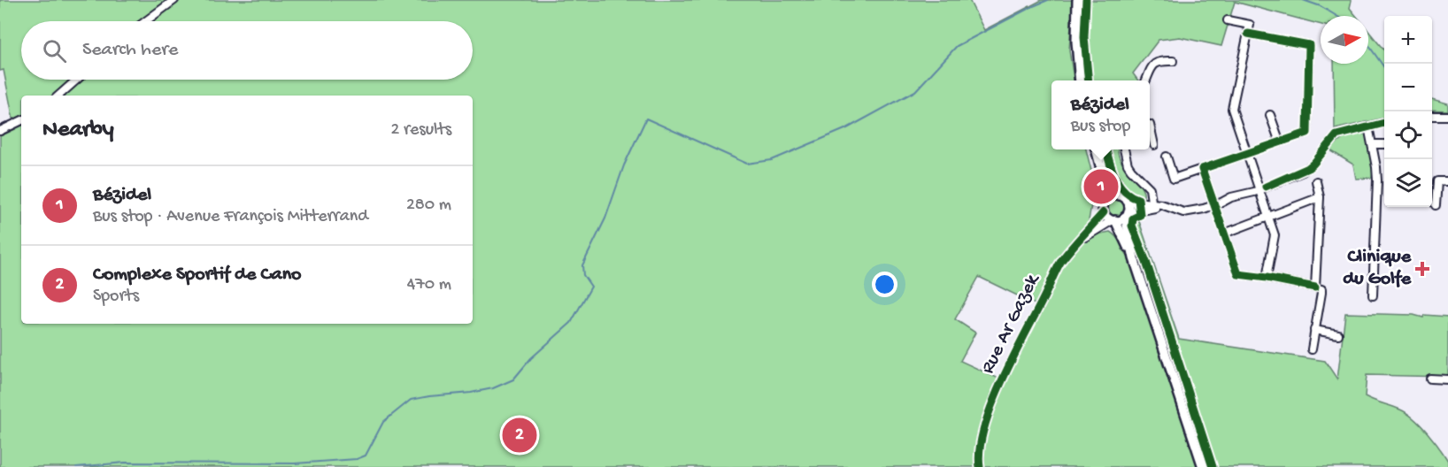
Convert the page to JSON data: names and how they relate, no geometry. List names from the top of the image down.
{
  "streets": {
    "street": ["Rue Ar Gazek"]
  },
  "places": {
    "health": ["Clinique du Golfe"]
  },
  "north": "right",
  "page": {
    "map_buttons": ["+", "−"],
    "search": "Search here",
    "popup": ["Bézidel", "Bus stop"],
    "heading": ["Nearby", "2 results"],
    "list": [
      {
        "mark": "1",
        "name": "Bézidel",
        "note": "Bus stop · Avenue François Mitterrand",
        "value": "280 m"
      },
      {
        "mark": "2",
        "name": "Complexe Sportif de Cano",
        "note": "Sports",
        "value": "470 m"
      }
    ],
    "pins": ["1", "2"]
  }
}
